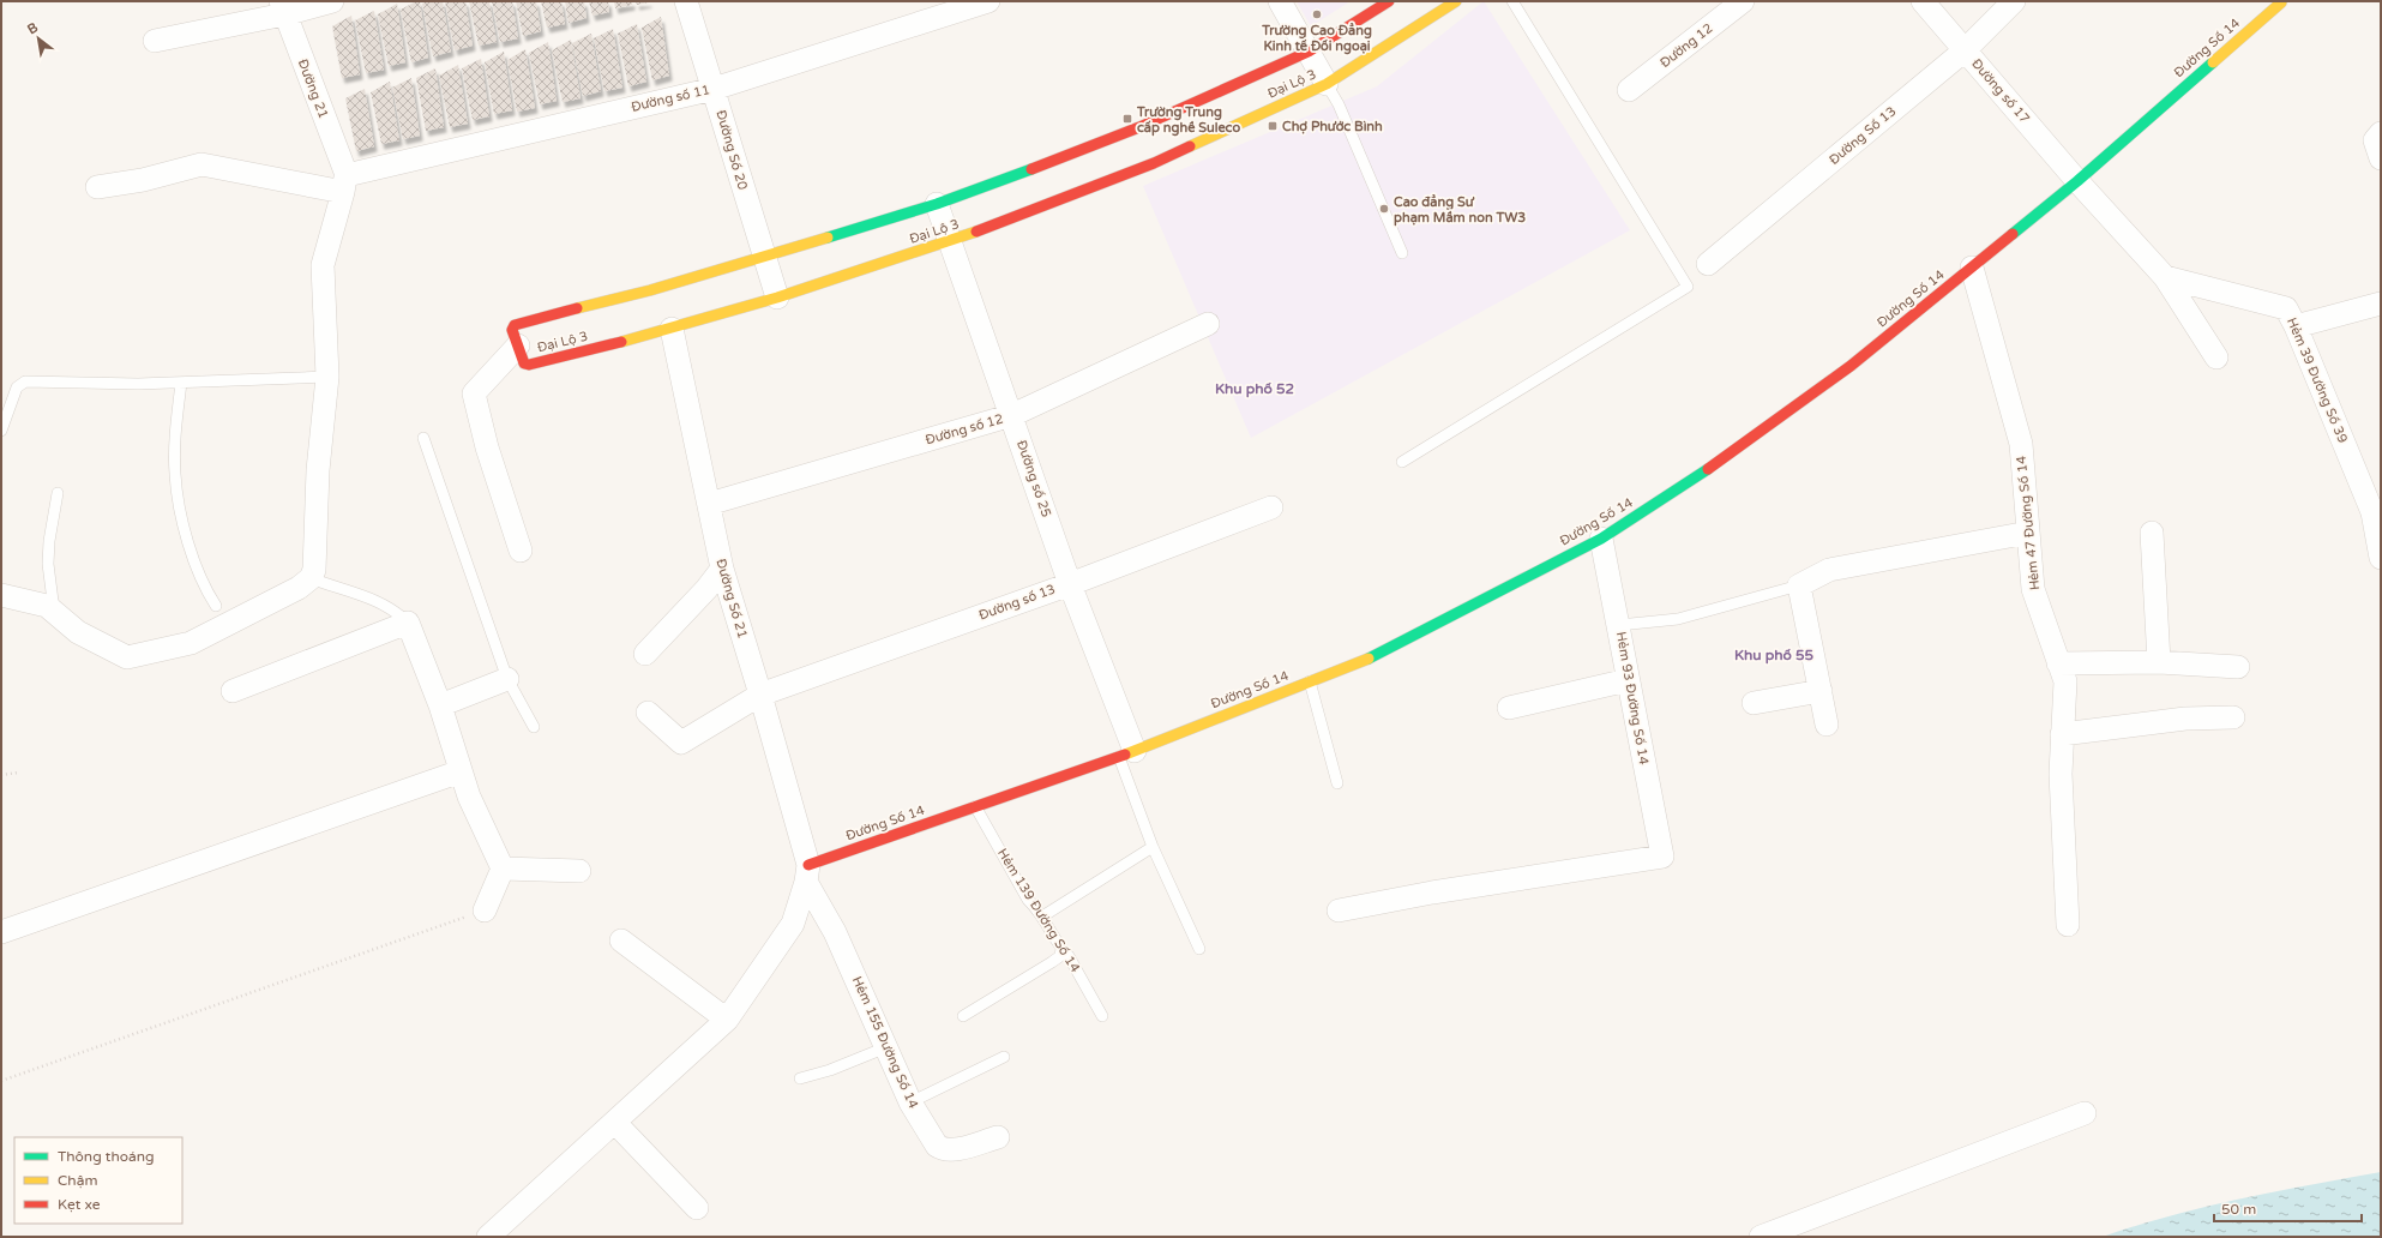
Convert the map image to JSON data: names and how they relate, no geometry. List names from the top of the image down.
{
  "streets": {
    "street": [
      "Đường 12",
      "Đường Số 14",
      "Đại Lộ 3",
      "Đường 21",
      "Đường số 17",
      "Đường số 11",
      "Đường Số 13",
      "Đường Số 20",
      "Hẻm 39 Đường Số 39",
      "Đường số 12",
      "Đường số 25",
      "Hẻm 47 Đường Số 14",
      "Đường Số 21",
      "Đường số 13",
      "Hẻm 93 Đường Số 14",
      "Hẻm 155 Đường Số 14"
    ],
    "lane": ["Hẻm 139 Đường Số 14"]
  },
  "crossings": [
    ["Đường Số 14", "Đường số 17"],
    ["Đường Số 14", "Đường số 25"],
    ["Đường Số 14", "Hẻm 47 Đường Số 14"],
    ["Đường Số 14", "Đường Số 21"],
    ["Đường Số 14", "Hẻm 93 Đường Số 14"],
    ["Đường Số 14", "Hẻm 139 Đường Số 14"],
    ["Đường Số 14", "Hẻm 155 Đường Số 14"],
    ["Đại Lộ 3", "Đường Số 20"],
    ["Đại Lộ 3", "Đường số 25"],
    ["Đại Lộ 3", "Đường Số 21"],
    ["Đường 21", "Đường số 11"],
    ["Đường số 17", "Đường Số 13"],
    ["Đường số 11", "Đường Số 20"],
    ["Đường số 12", "Đường số 25"],
    ["Đường số 12", "Đường Số 21"],
    ["Đường số 25", "Đường số 13"],
    ["Đường Số 21", "Đường số 13"],
    ["Đường Số 21", "Hẻm 155 Đường Số 14"]
  ],
  "districts": ["Khu phố 52", "Khu phố 55"],
  "places": {
    "other": ["Trường Cao Đẳng Kinh tế Đối ngoại", "Cao đẳng Sư phạm Mầm non TW3"],
    "transit": ["Trường Trung cấp nghề Suleco", "Chợ Phước Bình"]
  },
  "legend": ["Thông thoáng", "Chậm", "Kẹt xe"],
  "scale_bar": "50 m",
  "north": "top left"
}
